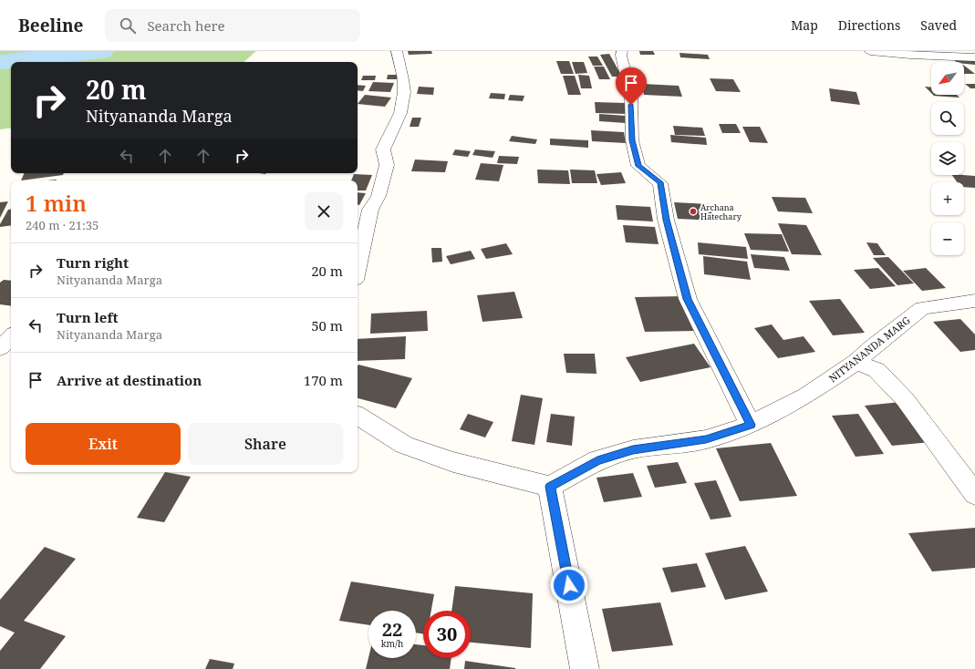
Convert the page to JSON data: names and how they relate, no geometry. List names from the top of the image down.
{
  "streets": {
    "street": ["NITYANANDA MARG"]
  },
  "places": ["Archana Hatechary"],
  "north": "bottom left",
  "page": {
    "header": "Beeline",
    "search": "Search here",
    "nav": ["Map", "Directions", "Saved"],
    "map_buttons": ["+", "−"],
    "turn": ["20 m", "Nityananda Marga"],
    "heading": ["1 min", "240 m · 21:35"],
    "list": [
      {
        "name": "Turn right",
        "note": "Nityananda Marga",
        "value": "20 m"
      },
      {
        "name": "Turn left",
        "note": "Nityananda Marga",
        "value": "50 m"
      },
      {
        "name": "Arrive at destination",
        "value": "170 m"
      }
    ],
    "buttons": ["Exit", "Share"],
    "speed": "22 km/h",
    "limit": "30"
  }
}
